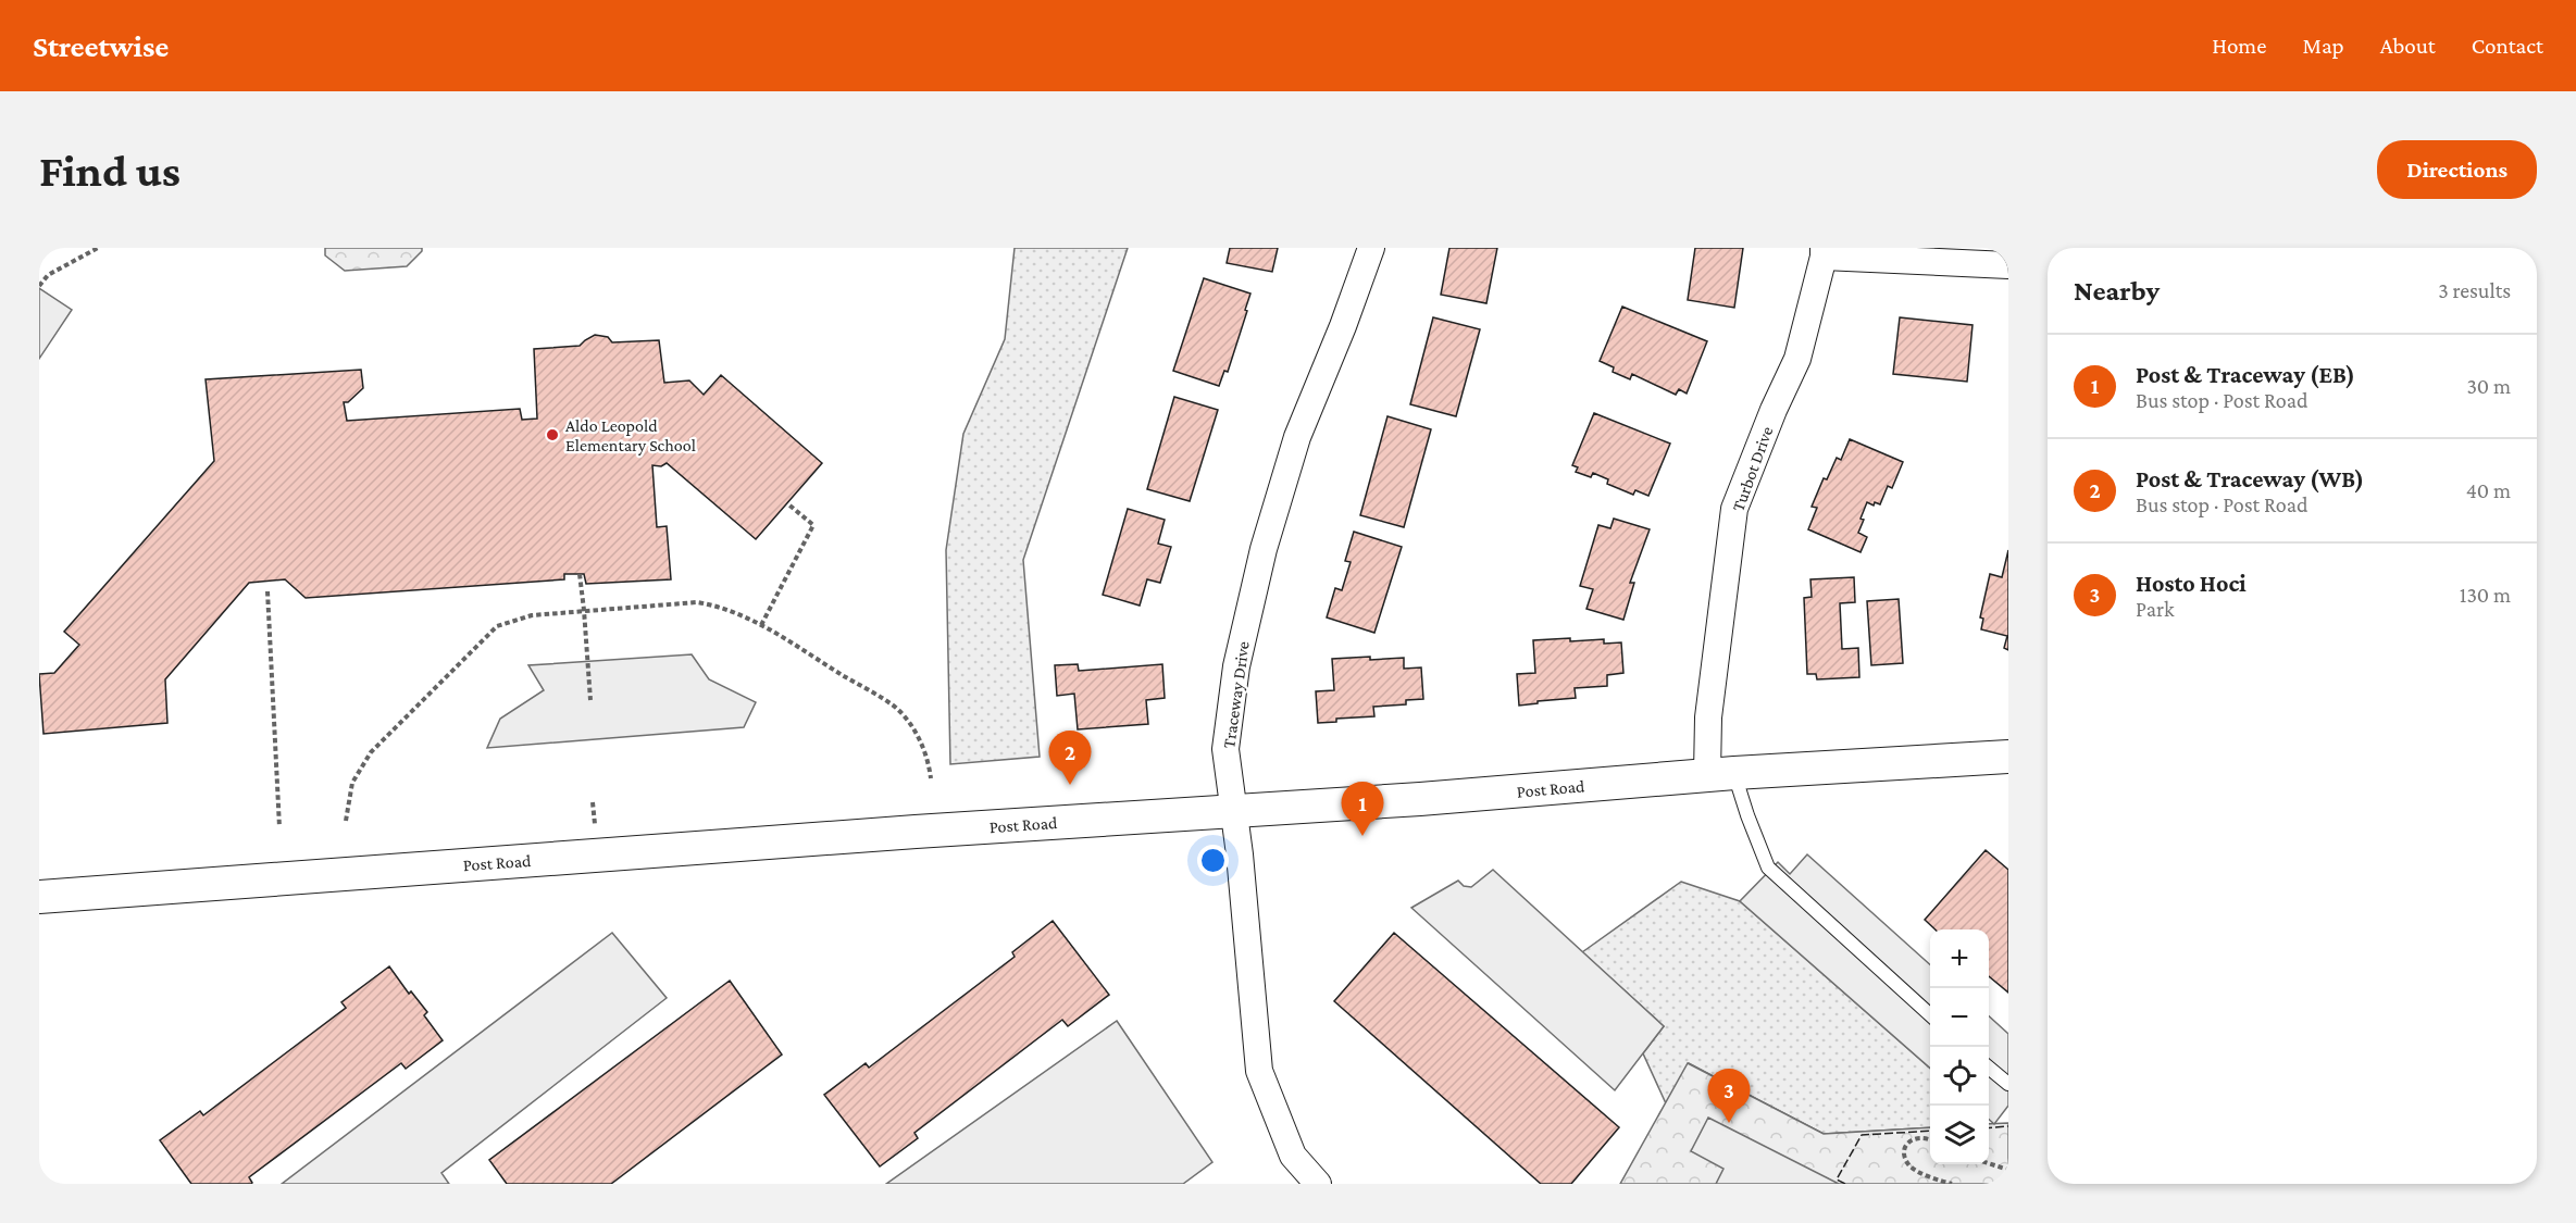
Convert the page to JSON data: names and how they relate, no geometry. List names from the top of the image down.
{
  "streets": {
    "street": ["Turbot Drive", "Traceway Drive", "Post Road"]
  },
  "crossings": [
    ["Turbot Drive", "Post Road"],
    ["Traceway Drive", "Post Road"]
  ],
  "places": ["Aldo Leopold Elementary School"],
  "page": {
    "header": "Streetwise",
    "nav": [
      "Home",
      "Map",
      "About",
      "Contact"
    ],
    "buttons": "Directions",
    "title": "Find us",
    "heading": ["Nearby", "3 results"],
    "list": [
      {
        "mark": "1",
        "name": "Post & Traceway (EB)",
        "note": "Bus stop · Post Road",
        "value": "30 m"
      },
      {
        "mark": "2",
        "name": "Post & Traceway (WB)",
        "note": "Bus stop · Post Road",
        "value": "40 m"
      },
      {
        "mark": "3",
        "name": "Hosto Hoci",
        "note": "Park",
        "value": "130 m"
      }
    ],
    "pins": ["2", "1", "3"],
    "map_buttons": ["+", "−"]
  }
}
